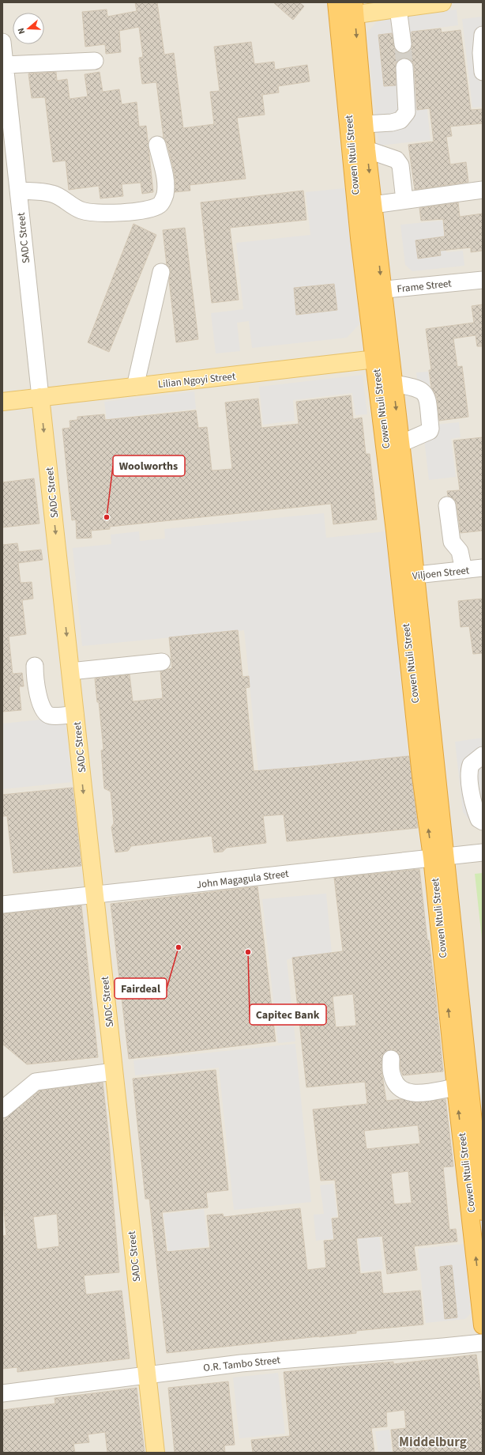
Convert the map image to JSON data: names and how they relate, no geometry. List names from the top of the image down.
{
  "streets": {
    "highway": ["Cowen Ntuli Street"],
    "main road": ["SADC Street", "Lilian Ngoyi Street"],
    "street": [
      "Frame Street",
      "Viljoen Street",
      "John Magagula Street",
      "O.R. Tambo Street"
    ]
  },
  "crossings": [
    ["Cowen Ntuli Street", "Frame Street"],
    ["Cowen Ntuli Street", "Lilian Ngoyi Street"],
    ["Cowen Ntuli Street", "Viljoen Street"],
    ["Cowen Ntuli Street", "John Magagula Street"],
    ["SADC Street", "Lilian Ngoyi Street"],
    ["SADC Street", "John Magagula Street"],
    ["SADC Street", "O.R. Tambo Street"]
  ],
  "districts": ["Middelburg"],
  "places": ["Woolworths", "Fairdeal", "Capitec Bank"],
  "north": "left"
}
